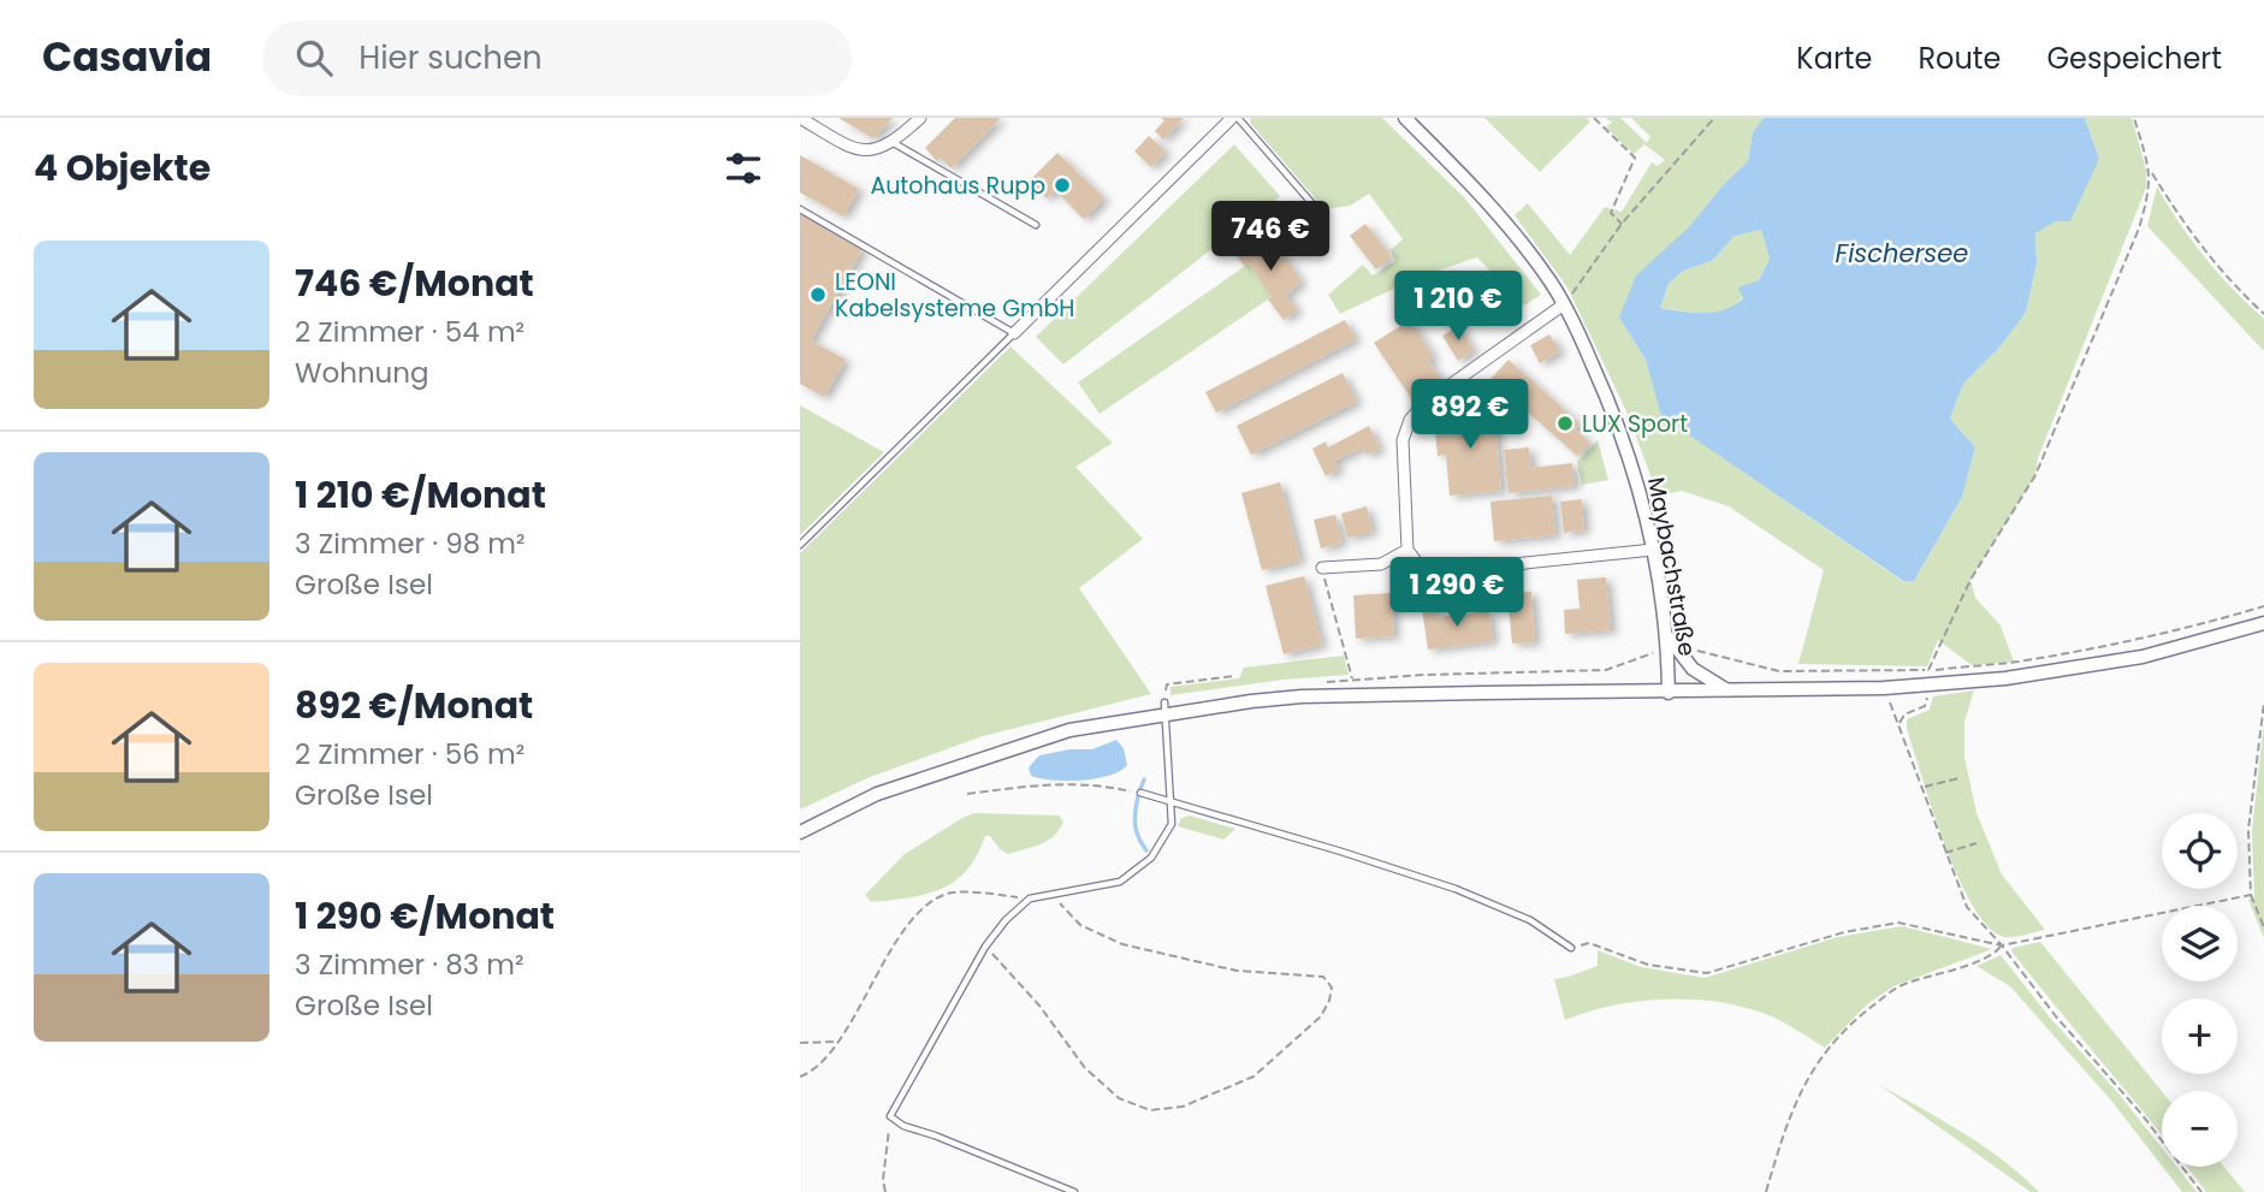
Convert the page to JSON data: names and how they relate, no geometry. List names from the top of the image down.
{
  "streets": {
    "street": ["Maybachstraße"]
  },
  "water": ["Fischersee"],
  "places": ["Autohaus Rupp", "LEONI Kabelsysteme GmbH", "LUX Sport"],
  "page": {
    "header": "Casavia",
    "search": "Hier suchen",
    "nav": ["Karte", "Route", "Gespeichert"],
    "heading": "4 Objekte",
    "price": [
      "746 €",
      "1 210 €",
      "892 €",
      "1 290 €"
    ],
    "list": [
      {
        "name": "746 €/Monat",
        "note": "2 Zimmer · 54 m² · Wohnung"
      },
      {
        "name": "1 210 €/Monat",
        "note": "3 Zimmer · 98 m² · Große Isel"
      },
      {
        "name": "892 €/Monat",
        "note": "2 Zimmer · 56 m² · Große Isel"
      },
      {
        "name": "1 290 €/Monat",
        "note": "3 Zimmer · 83 m² · Große Isel"
      }
    ],
    "map_buttons": ["+", "−"]
  }
}
